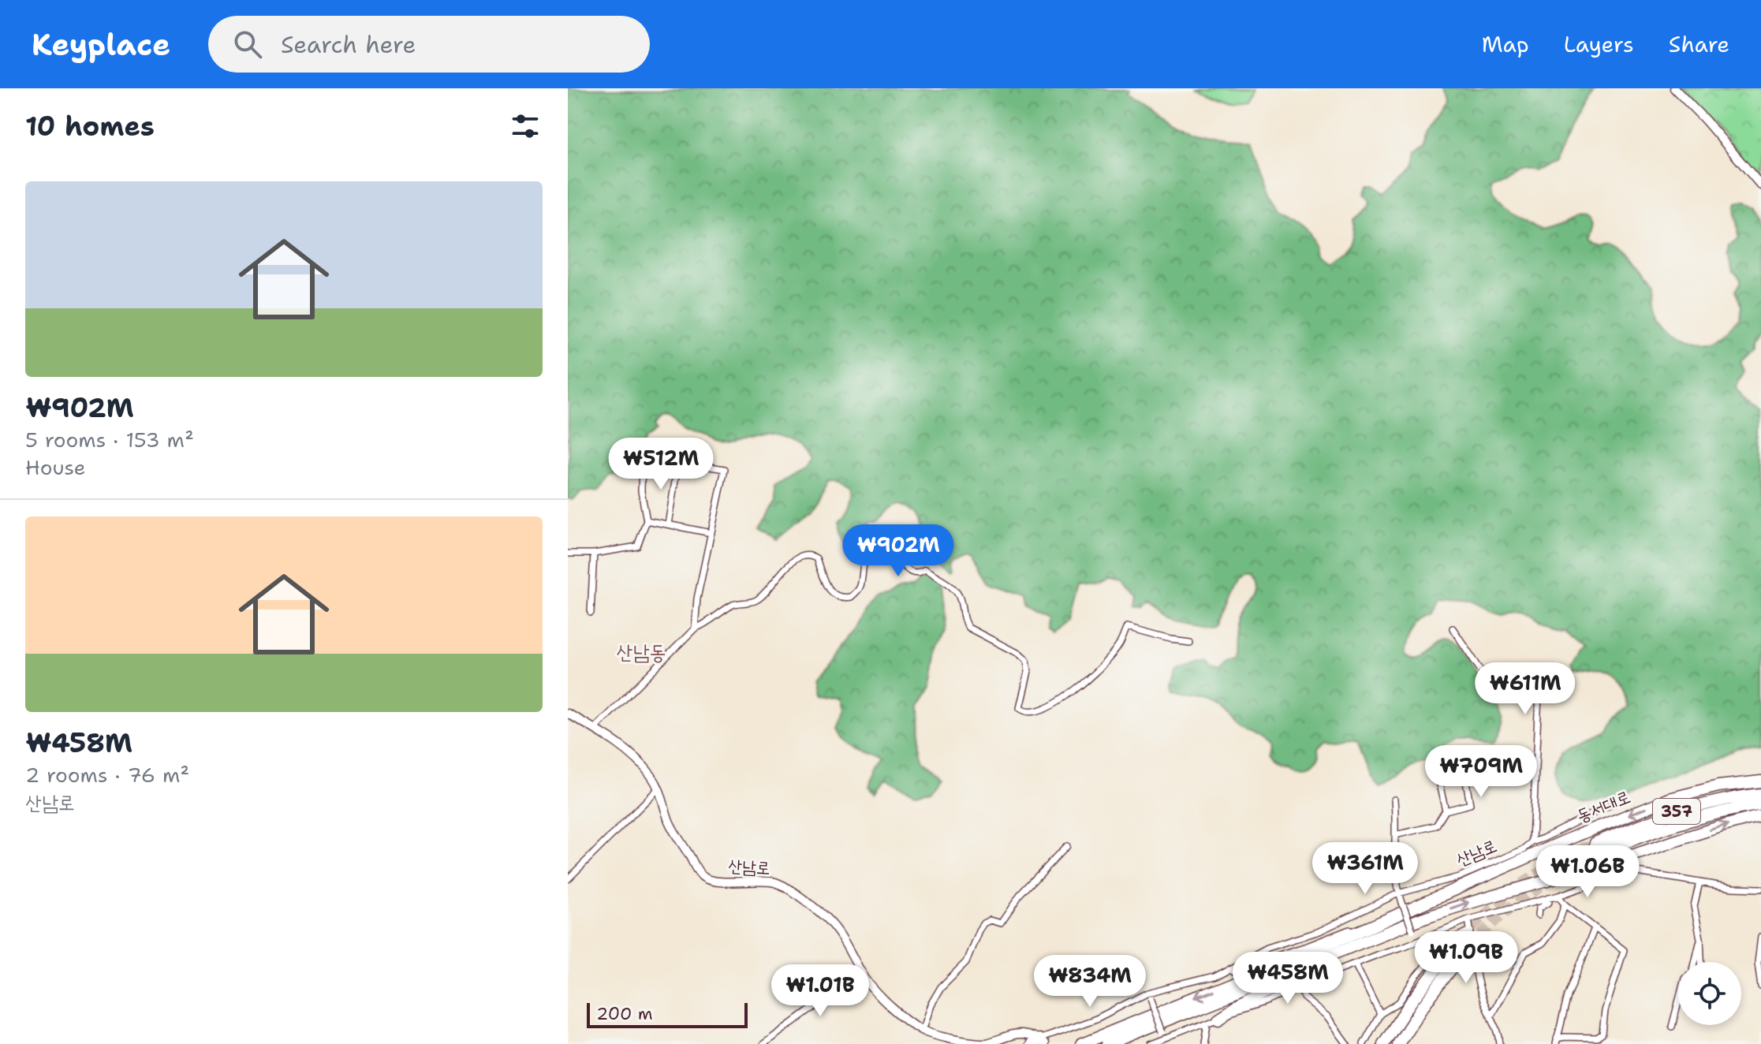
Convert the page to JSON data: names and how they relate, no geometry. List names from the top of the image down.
{
  "streets": {
    "highway": ["동서대로", "357"],
    "street": ["산남로"]
  },
  "districts": ["산남동"],
  "scale_bar": "200 m",
  "page": {
    "header": "Keyplace",
    "search": "Search here",
    "nav": ["Map", "Layers", "Share"],
    "heading": "10 homes",
    "list": [
      {
        "name": "₩902M",
        "note": "5 rooms · 153 m² · House"
      },
      {
        "name": "₩458M",
        "note": "2 rooms · 76 m² · 산남로"
      }
    ],
    "price": [
      "₩512M",
      "₩902M",
      "₩611M",
      "₩709M",
      "₩361M",
      "₩1.06B",
      "₩1.09B",
      "₩458M",
      "₩834M",
      "₩1.01B"
    ],
    "scale": "200 m"
  }
}
